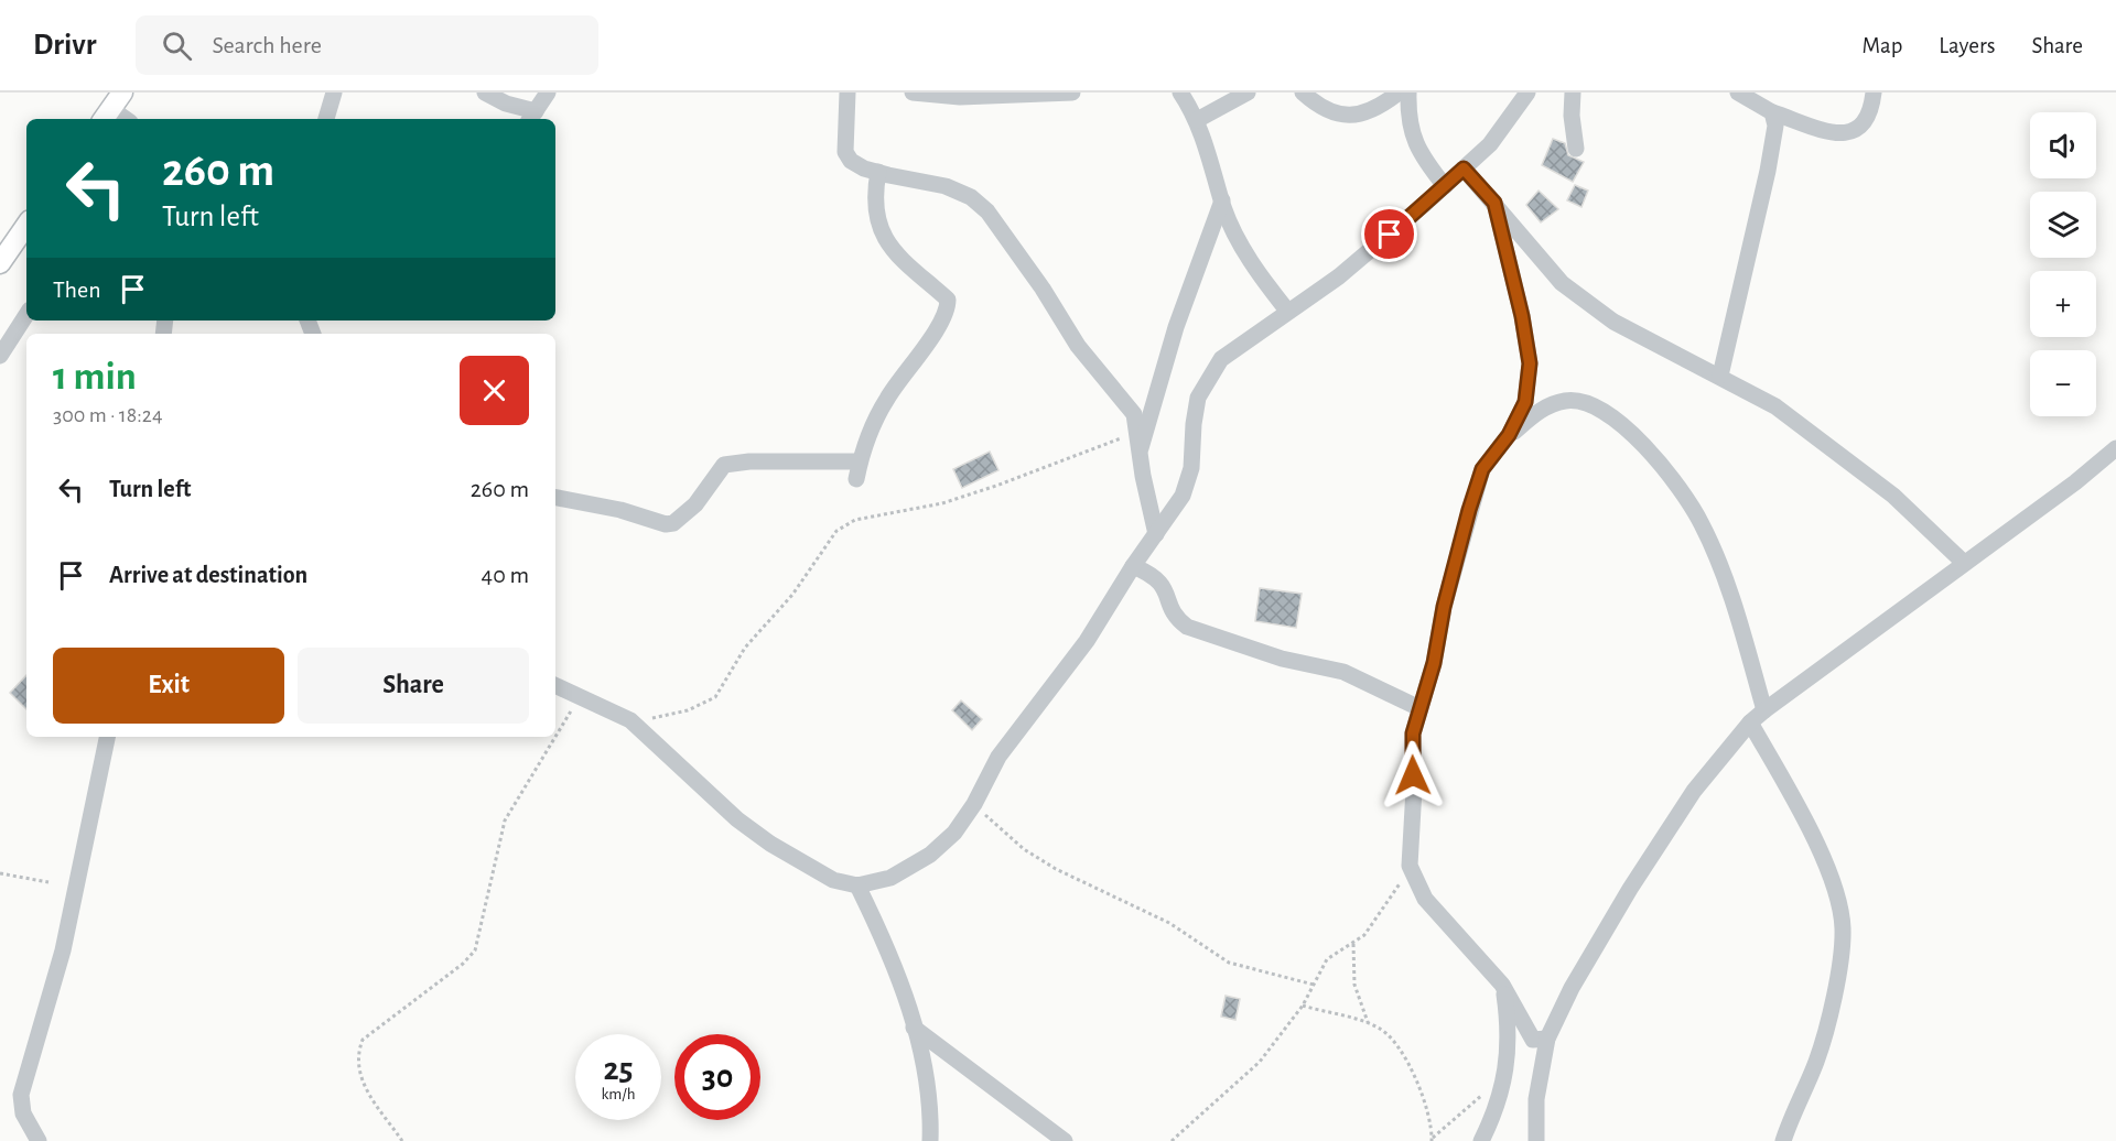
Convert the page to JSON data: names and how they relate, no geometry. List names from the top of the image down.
{
  "page": {
    "header": "Drivr",
    "search": "Search here",
    "nav": ["Map", "Layers", "Share"],
    "map_buttons": ["+", "−"],
    "turn": ["260 m", "Turn left"],
    "then": "Then",
    "heading": ["1 min", "300 m · 18:24"],
    "list": [
      {
        "name": "Turn left",
        "value": "260 m"
      },
      {
        "name": "Arrive at destination",
        "value": "40 m"
      }
    ],
    "buttons": ["Exit", "Share"],
    "speed": "25 km/h",
    "limit": "30"
  }
}
